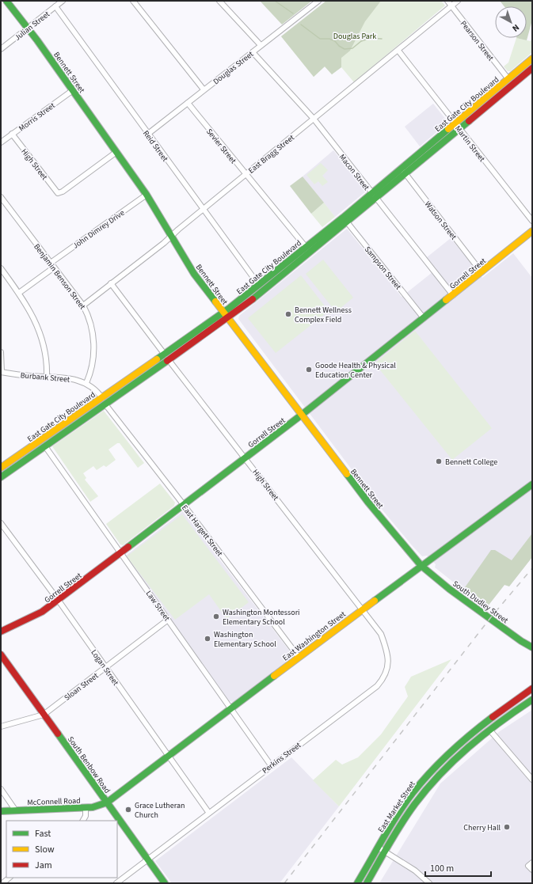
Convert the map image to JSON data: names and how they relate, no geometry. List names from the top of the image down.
{
  "streets": {
    "street": [
      "Julian Street",
      "Pearson Street",
      "Douglas Street",
      "Bennett Street",
      "East Gate City Boulevard",
      "Morris Street",
      "Martin Street",
      "Reid Street",
      "Sevier Street",
      "East Bragg Street",
      "High Street",
      "Macon Street",
      "Watson Street",
      "John Dimrey Drive",
      "Sampson Street",
      "Gorrell Street",
      "Benjamin Benson Street",
      "Burbank Street",
      "East Hargett Street",
      "South Dudley Street",
      "Law Street",
      "East Washington Street",
      "Logan Street",
      "Sloan Street",
      "Perkins Street",
      "South Benbow Road",
      "McConnell Road",
      "East Market Street"
    ]
  },
  "crossings": [
    ["Julian Street", "Bennett Street"],
    ["Julian Street", "Reid Street"],
    ["Pearson Street", "East Gate City Boulevard"],
    ["Pearson Street", "East Bragg Street"],
    ["Douglas Street", "Reid Street"],
    ["Douglas Street", "Sevier Street"],
    ["Douglas Street", "Macon Street"],
    ["Bennett Street", "East Gate City Boulevard"],
    ["Bennett Street", "Morris Street"],
    ["Bennett Street", "East Bragg Street"],
    ["Bennett Street", "High Street"],
    ["Bennett Street", "John Dimrey Drive"],
    ["Bennett Street", "Gorrell Street"],
    ["Bennett Street", "South Dudley Street"],
    ["Bennett Street", "East Washington Street"],
    ["East Gate City Boulevard", "Martin Street"],
    ["East Gate City Boulevard", "Reid Street"],
    ["East Gate City Boulevard", "Sevier Street"],
    ["East Gate City Boulevard", "High Street"],
    ["East Gate City Boulevard", "Macon Street"],
    ["East Gate City Boulevard", "Watson Street"],
    ["East Gate City Boulevard", "Sampson Street"],
    ["East Gate City Boulevard", "Burbank Street"],
    ["East Gate City Boulevard", "East Hargett Street"],
    ["East Gate City Boulevard", "Law Street"],
    ["Morris Street", "High Street"],
    ["Martin Street", "East Bragg Street"],
    ["Reid Street", "East Bragg Street"],
    ["Sevier Street", "East Bragg Street"],
    ["East Bragg Street", "Macon Street"],
    ["East Bragg Street", "Benjamin Benson Street"],
    ["High Street", "Gorrell Street"],
    ["High Street", "East Washington Street"],
    ["High Street", "Perkins Street"],
    ["Macon Street", "Gorrell Street"],
    ["Watson Street", "Gorrell Street"],
    ["John Dimrey Drive", "Benjamin Benson Street"],
    ["Sampson Street", "Gorrell Street"],
    ["Gorrell Street", "East Hargett Street"],
    ["Gorrell Street", "Law Street"],
    ["Gorrell Street", "Logan Street"],
    ["Benjamin Benson Street", "Burbank Street"],
    ["East Hargett Street", "East Washington Street"],
    ["South Dudley Street", "East Washington Street"],
    ["Law Street", "East Washington Street"],
    ["Law Street", "Sloan Street"],
    ["Law Street", "Perkins Street"],
    ["East Washington Street", "Logan Street"],
    ["East Washington Street", "Perkins Street"],
    ["East Washington Street", "South Benbow Road"],
    ["East Washington Street", "McConnell Road"],
    ["Logan Street", "Sloan Street"],
    ["Logan Street", "Perkins Street"],
    ["Sloan Street", "South Benbow Road"],
    ["Perkins Street", "South Benbow Road"],
    ["South Benbow Road", "McConnell Road"]
  ],
  "parks": ["Douglas Park"],
  "places": [
    "Bennett Wellness Complex Field",
    "Goode Health & Physical Education Center",
    "Bennett College",
    "Washington Montessori Elementary School",
    "Washington Elementary School",
    "Grace Lutheran Church",
    "Cherry Hall"
  ],
  "legend": ["Fast", "Slow", "Jam"],
  "scale_bar": "100 m",
  "north": "bottom right"
}
